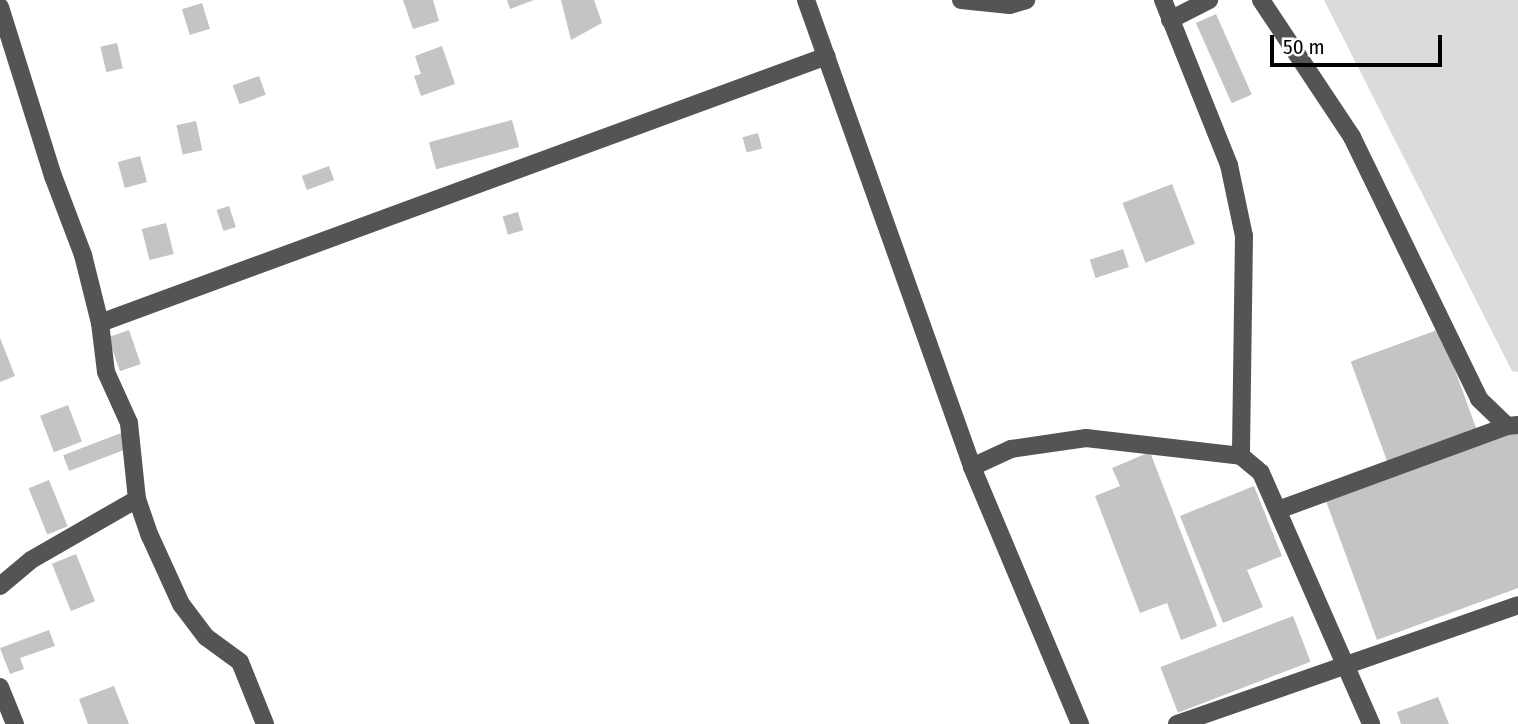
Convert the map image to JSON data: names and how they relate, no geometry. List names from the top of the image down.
{
  "scale_bar": "50 m"
}
